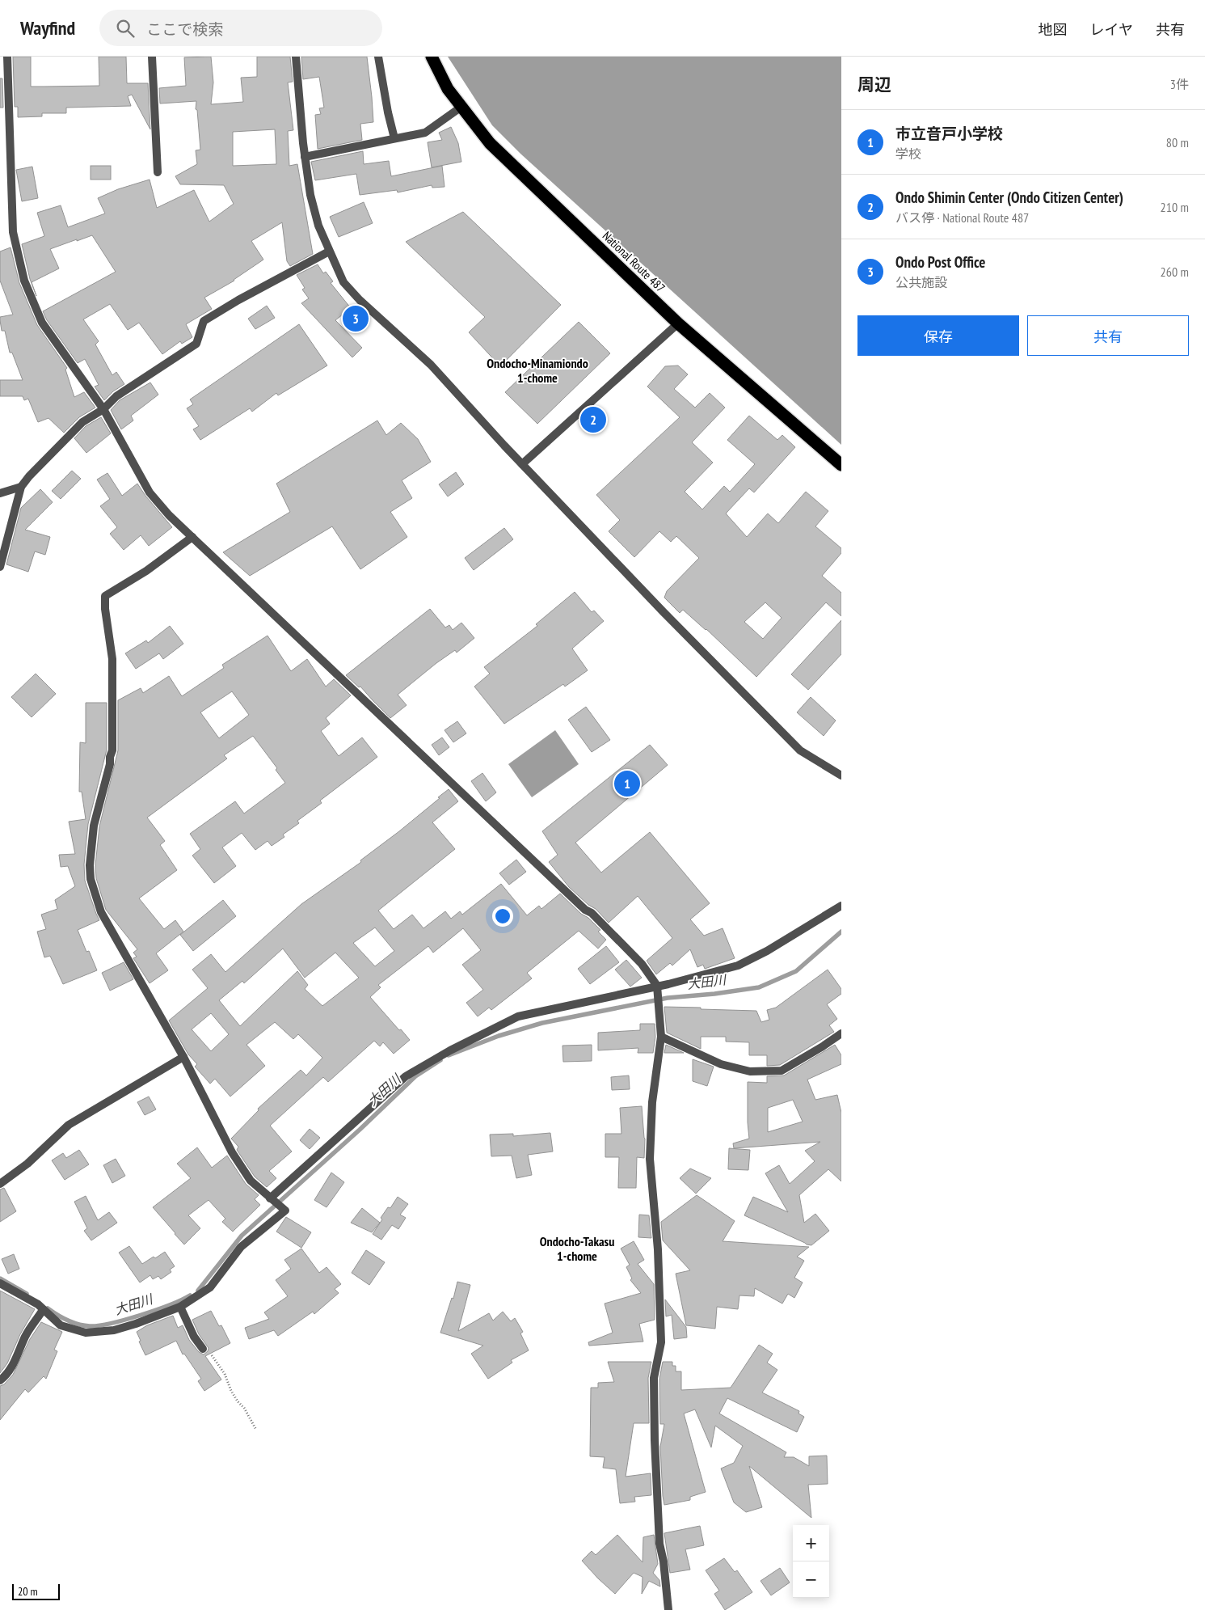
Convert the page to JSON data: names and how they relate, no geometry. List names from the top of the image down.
{
  "streets": {
    "highway": ["National Route 487"]
  },
  "districts": ["Ondocho-Minamiondo 1-chome", "Ondocho-Takasu 1-chome"],
  "water": ["大田川"],
  "scale_bar": "20 m",
  "page": {
    "header": "Wayfind",
    "search": "ここで検索",
    "nav": ["地図", "レイヤ", "共有"],
    "heading": ["周辺", "3件"],
    "list": [
      {
        "mark": "1",
        "name": "市立音戸小学校",
        "note": "学校",
        "value": "80 m"
      },
      {
        "mark": "2",
        "name": "Ondo Shimin Center (Ondo Citizen Center)",
        "note": "バス停 · National Route 487",
        "value": "210 m"
      },
      {
        "mark": "3",
        "name": "Ondo Post Office",
        "note": "公共施設",
        "value": "260 m"
      }
    ],
    "buttons": ["保存", "共有"],
    "pins": ["3", "2", "1"],
    "map_buttons": ["+", "−"],
    "scale": "20 m"
  }
}
